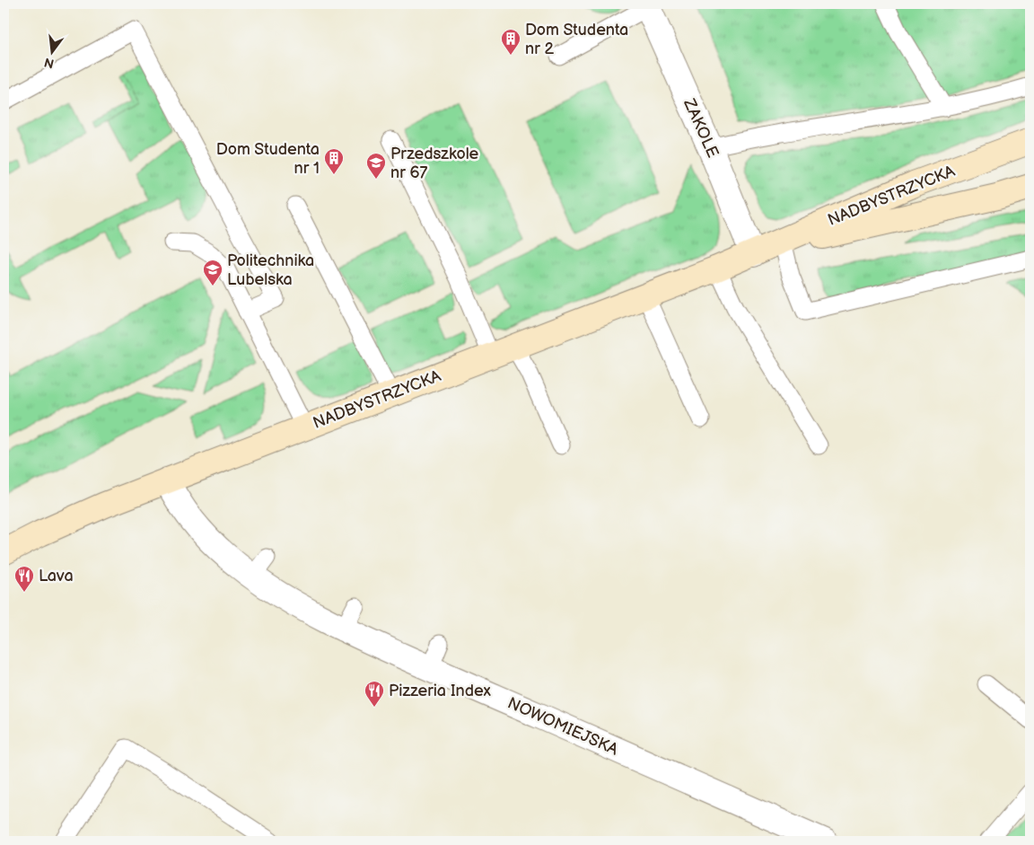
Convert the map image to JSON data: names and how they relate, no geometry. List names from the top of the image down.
{
  "streets": {
    "street": ["ZAKOLE", "NADBYSTRZYCKA", "NOWOMIEJSKA"]
  },
  "crossings": [
    ["ZAKOLE", "NADBYSTRZYCKA"],
    ["NADBYSTRZYCKA", "NOWOMIEJSKA"]
  ],
  "places": {
    "building": ["Dom Studenta nr 2", "Dom Studenta nr 1"],
    "school or university": ["Przedszkole nr 67", "Politechnika Lubelska"],
    "restaurant": ["Lava", "Pizzeria Index"]
  },
  "north": "bottom"
}
